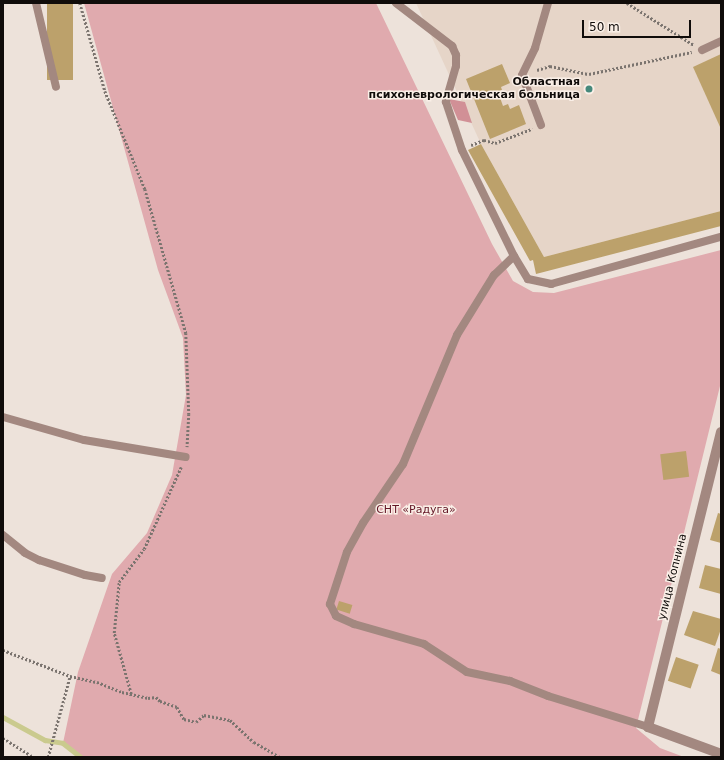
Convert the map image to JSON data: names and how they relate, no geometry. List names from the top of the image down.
{
  "streets": {
    "street": ["улица Копнина"]
  },
  "parks": ["СНТ «Радуга»"],
  "places": ["Областная психоневрологическая больница"],
  "scale_bar": "50 m"
}
